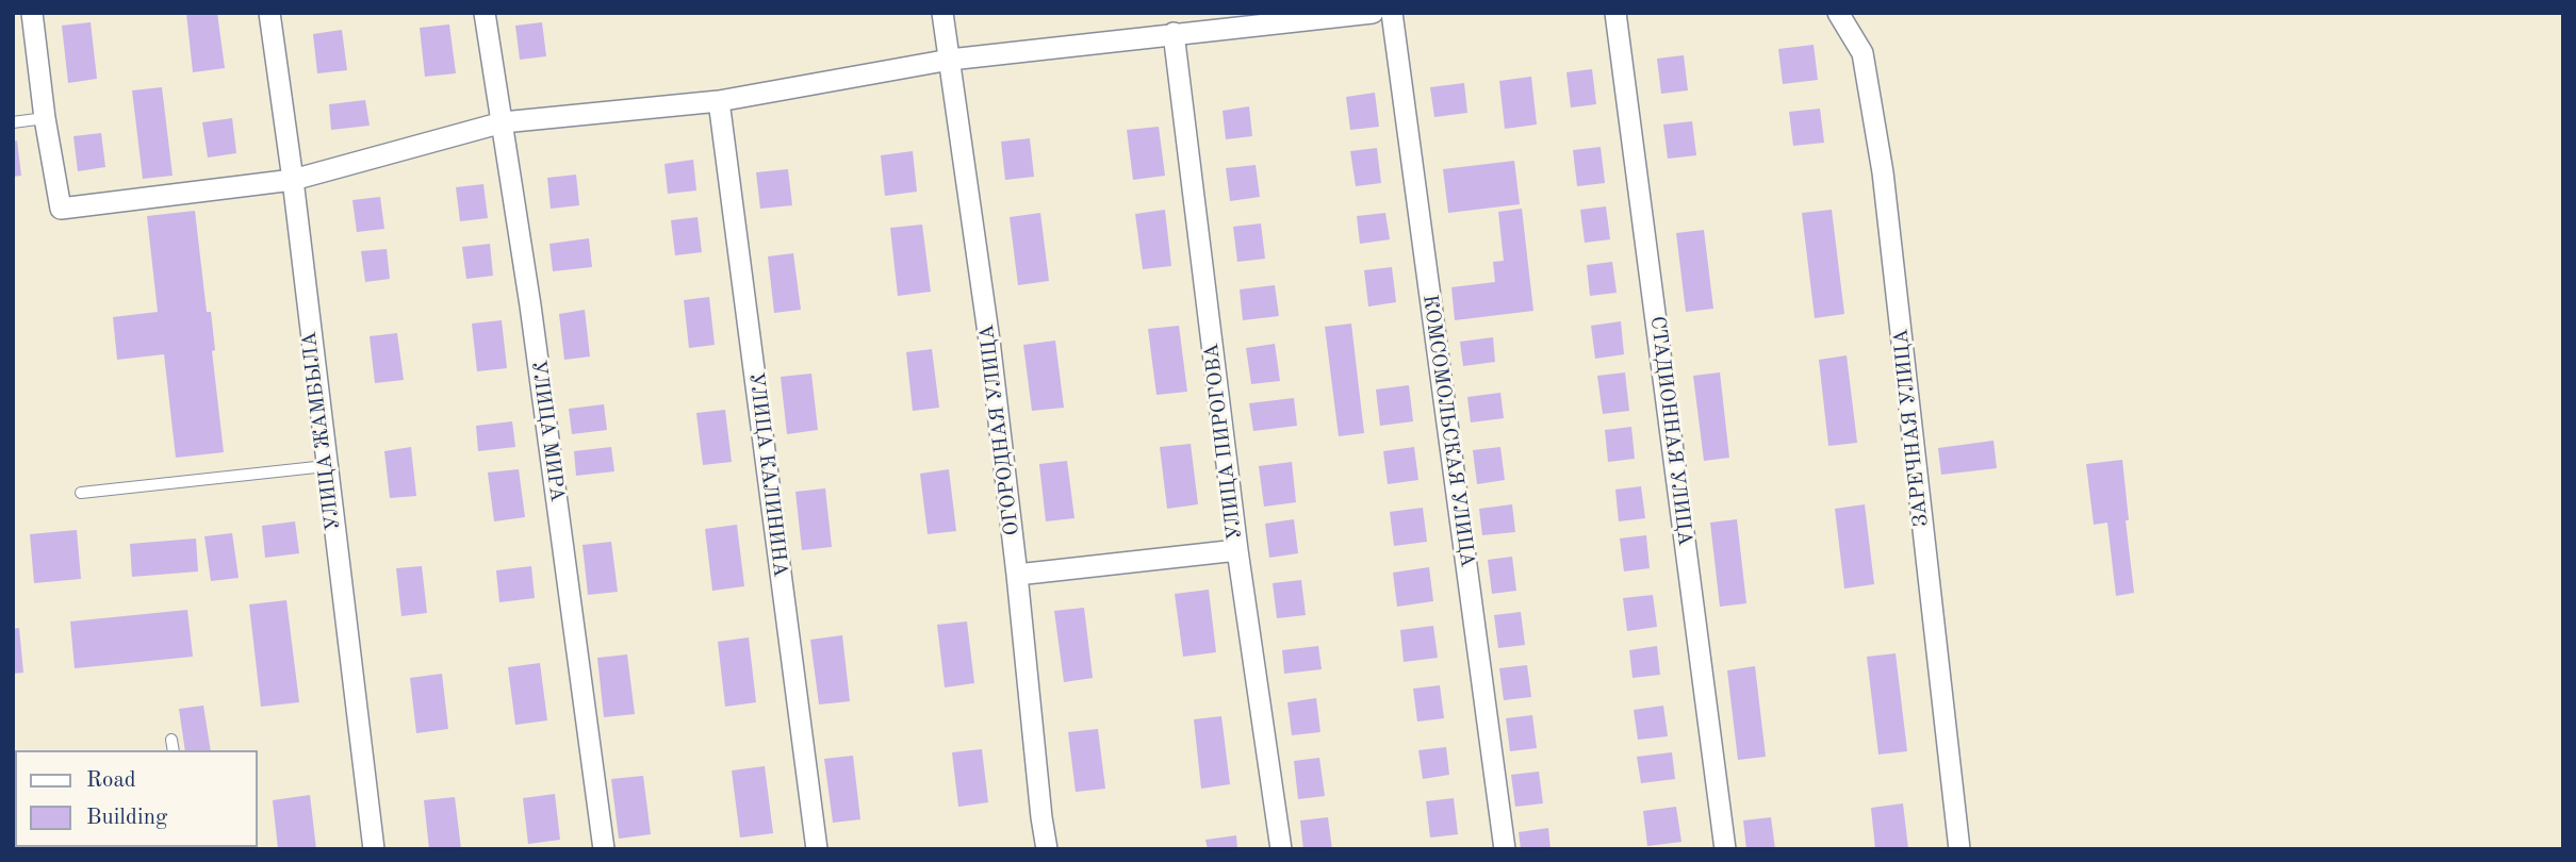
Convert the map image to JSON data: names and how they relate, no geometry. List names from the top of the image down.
{
  "streets": {
    "street": [
      "ЗАРЕЧНАЯ УЛИЦА",
      "ОГОРОДНАЯ УЛИЦА",
      "УЛИЦА ЖАМБЫЛА",
      "УЛИЦА МИРА",
      "КОМСОМОЛЬСКАЯ УЛИЦА",
      "СТАДИОННАЯ УЛИЦА",
      "УЛИЦА ПИРОГОВА",
      "УЛИЦА КАЛИНИНА"
    ]
  },
  "legend": ["Road", "Building"]
}
